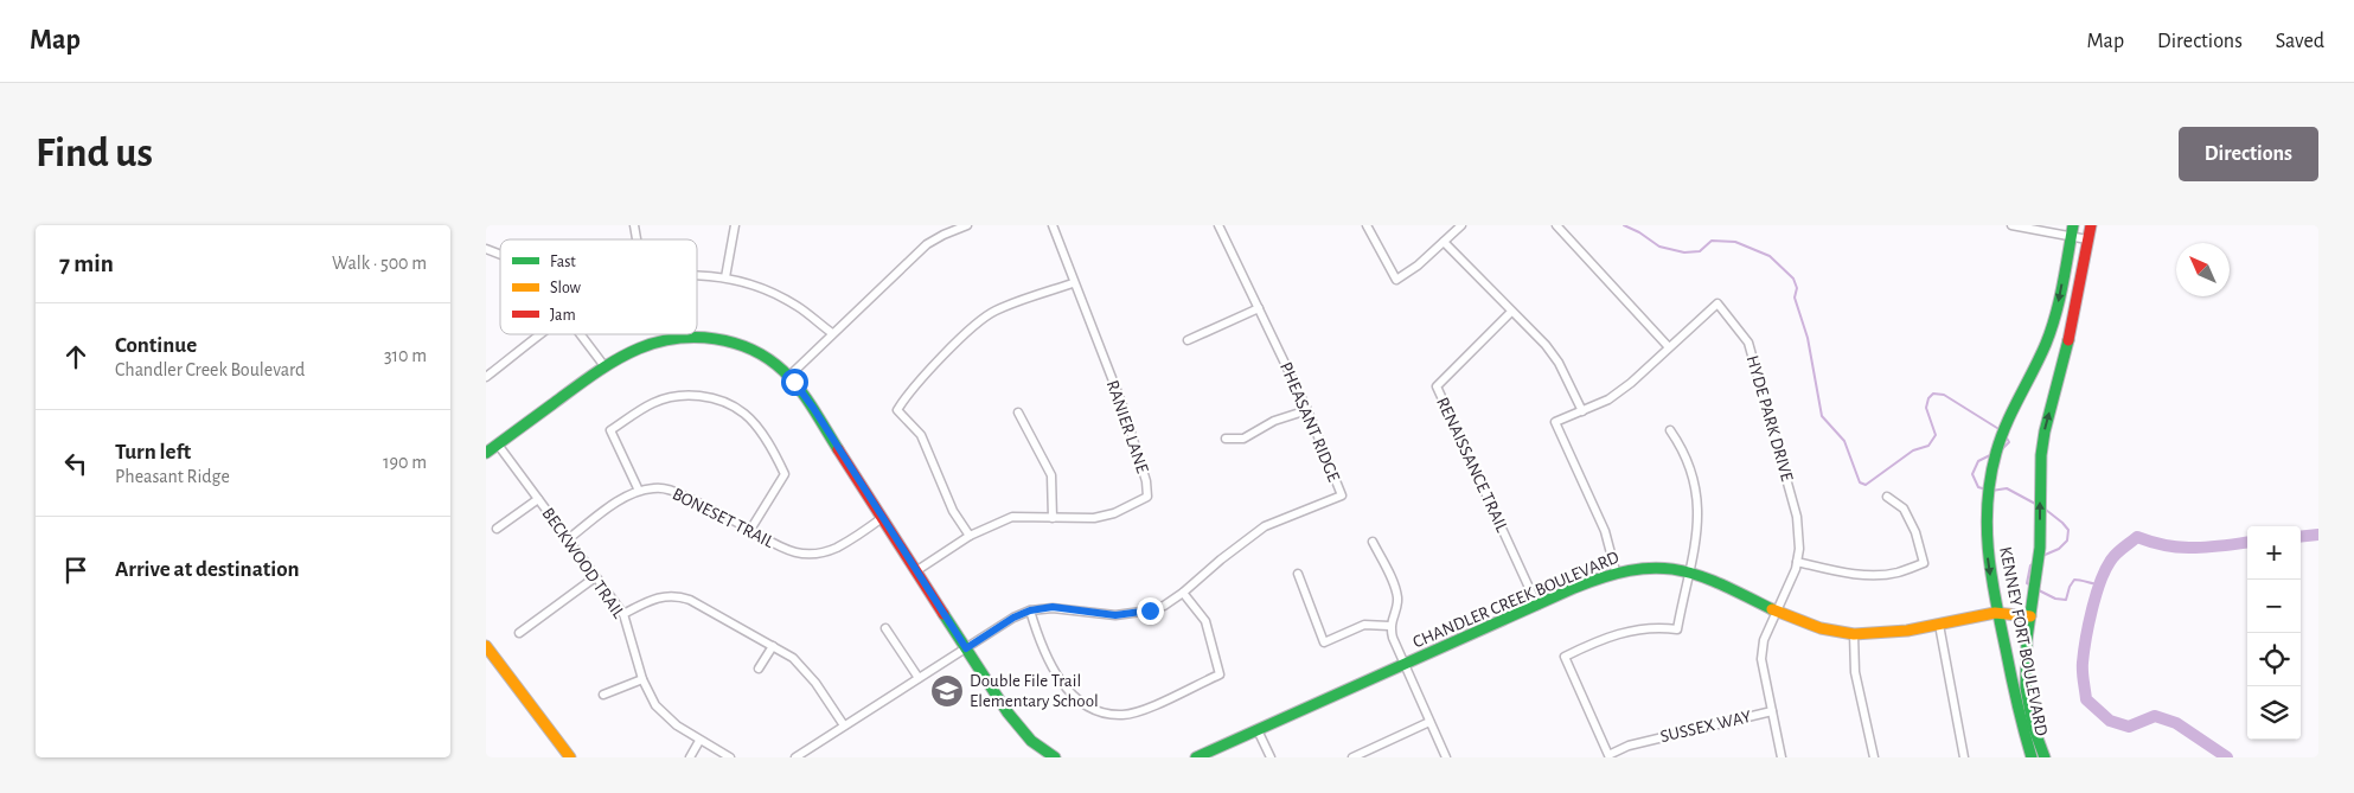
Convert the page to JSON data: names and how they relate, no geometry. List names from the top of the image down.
{
  "streets": {
    "street": [
      "HYDE PARK DRIVE",
      "PHEASANT RIDGE",
      "RANIER LANE",
      "RENAISSANCE TRAIL",
      "BONESET TRAIL",
      "BECKWOOD TRAIL",
      "CHANDLER CREEK BOULEVARD",
      "KENNEY FORT BOULEVARD",
      "SUSSEX WAY"
    ]
  },
  "crossings": [
    ["HYDE PARK DRIVE", "CHANDLER CREEK BOULEVARD"],
    ["HYDE PARK DRIVE", "SUSSEX WAY"],
    ["RENAISSANCE TRAIL", "CHANDLER CREEK BOULEVARD"],
    ["BONESET TRAIL", "BECKWOOD TRAIL"],
    ["CHANDLER CREEK BOULEVARD", "KENNEY FORT BOULEVARD"],
    ["CHANDLER CREEK BOULEVARD", "SUSSEX WAY"]
  ],
  "places": {
    "school or university": ["Double File Trail Elementary School"]
  },
  "legend": ["Fast", "Slow", "Jam"],
  "north": "top left",
  "page": {
    "header": "Map",
    "nav": ["Map", "Directions", "Saved"],
    "buttons": "Directions",
    "title": "Find us",
    "heading": ["7 min", "Walk · 500 m"],
    "list": [
      ["Continue", "Chandler Creek Boulevard", "310 m"],
      ["Turn left", "Pheasant Ridge", "190 m"],
      "Arrive at destination"
    ],
    "map_buttons": ["+", "−"]
  }
}
